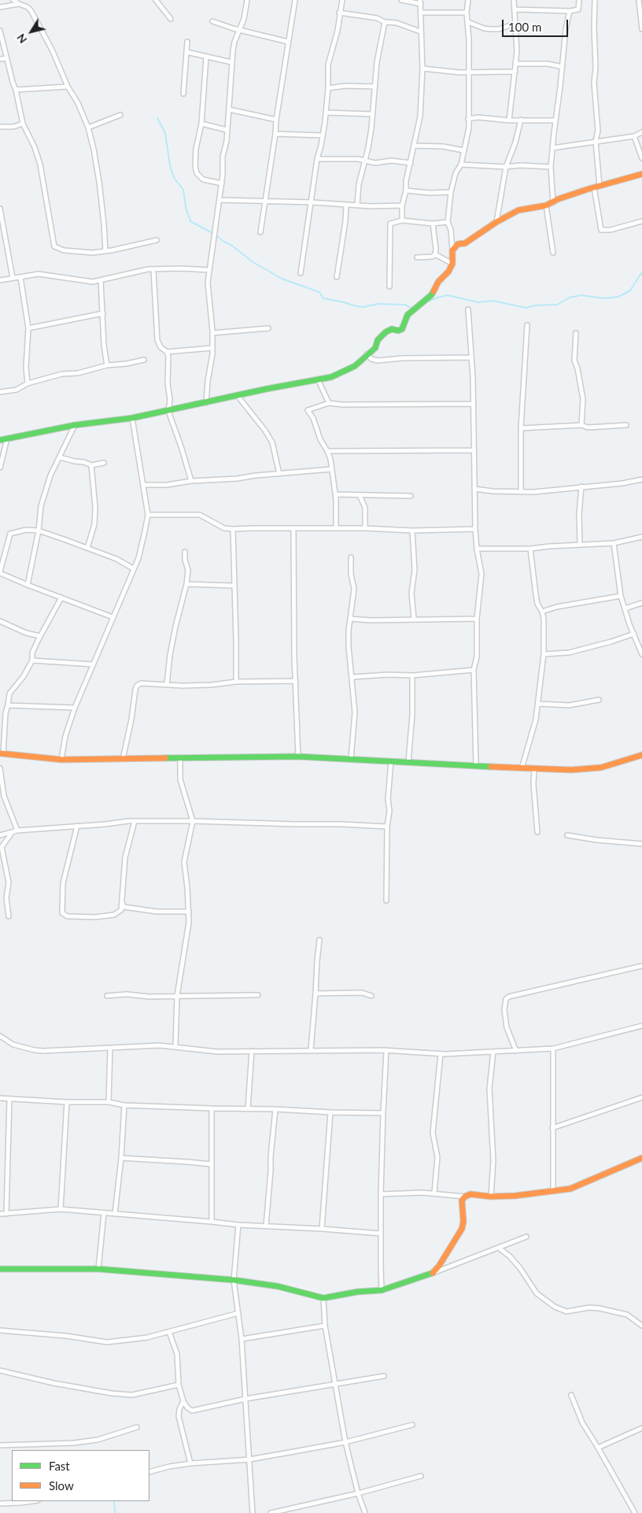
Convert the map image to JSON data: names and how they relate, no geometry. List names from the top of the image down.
{
  "legend": ["Fast", "Slow"],
  "scale_bar": "100 m",
  "north": "bottom left"
}
